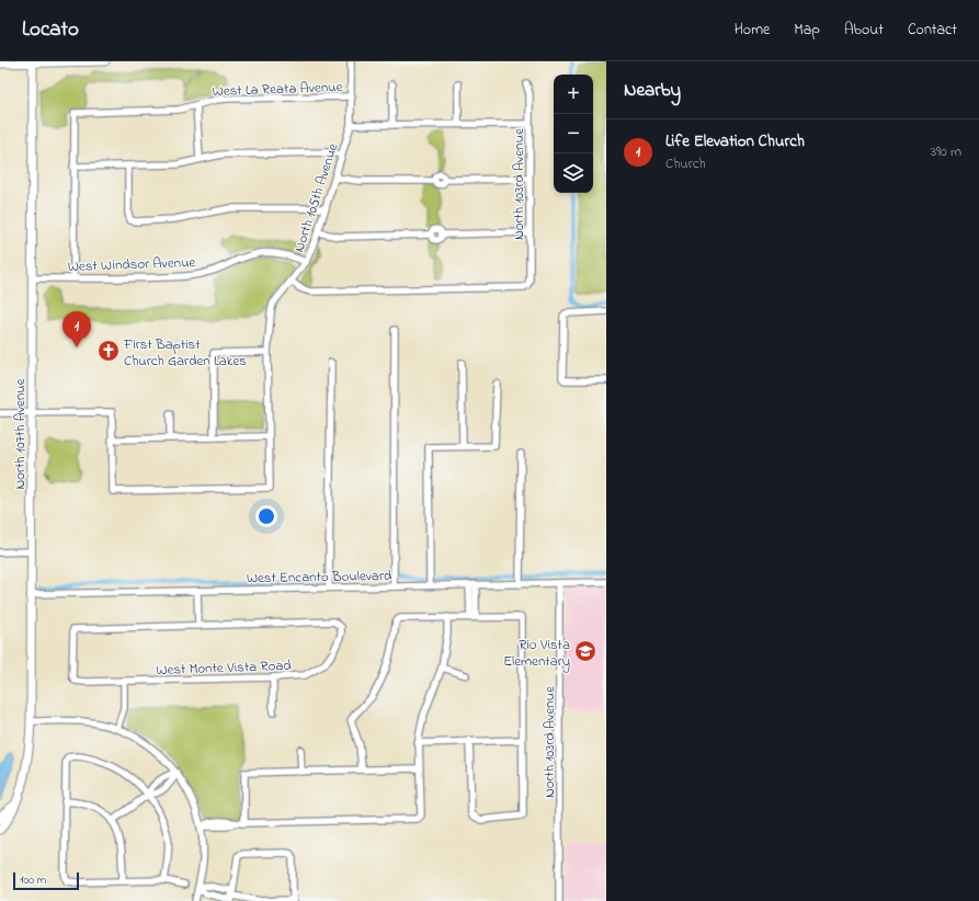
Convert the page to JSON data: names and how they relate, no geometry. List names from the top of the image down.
{
  "streets": {
    "main road": ["North 107th Avenue"],
    "street": [
      "West La Reata Avenue",
      "North 103rd Avenue",
      "North 105th Avenue",
      "West Windsor Avenue",
      "West Encanto Boulevard",
      "West Monte Vista Road"
    ]
  },
  "crossings": [
    ["West La Reata Avenue", "North 105th Avenue"],
    ["North 103rd Avenue", "North 105th Avenue"],
    ["North 103rd Avenue", "West Encanto Boulevard"],
    ["North 105th Avenue", "West Windsor Avenue"],
    ["West Windsor Avenue", "North 107th Avenue"],
    ["North 107th Avenue", "West Encanto Boulevard"]
  ],
  "places": {
    "church": ["First Baptist Church Garden Lakes"],
    "school or university": ["Rio Vista Elementary"]
  },
  "scale_bar": "100 m",
  "page": {
    "header": "Locato",
    "nav": [
      "Home",
      "Map",
      "About",
      "Contact"
    ],
    "heading": "Nearby",
    "map_buttons": ["+", "−"],
    "list": [
      {
        "mark": "1",
        "name": "Life Elevation Church",
        "note": "Church",
        "value": "390 m"
      }
    ],
    "pins": "1",
    "scale": "100 m"
  }
}
